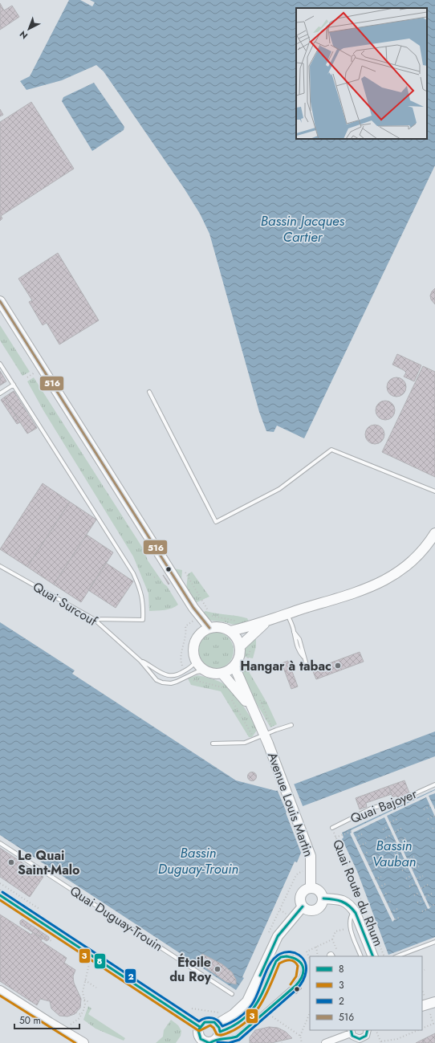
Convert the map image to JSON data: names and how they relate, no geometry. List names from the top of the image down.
{
  "streets": {
    "street": ["Avenue Louis Martin"],
    "lane": ["Quai Surcouf", "Quai Bajoyer", "Quai Duguay-Trouin"],
    "path": ["Quai Route du Rhum"]
  },
  "crossings": [
    ["Quai Bajoyer", "Quai Route du Rhum"]
  ],
  "water": ["Bassin Jacques Cartier", "Bassin Vauban", "Bassin Duguay-Trouin"],
  "places": ["Hangar à tabac", "Le Quai Saint-Malo", "Étoile du Roy"],
  "lines": [
    "transit line 516",
    "transit line 2",
    "transit line 8",
    "transit line 3"
  ],
  "legend": [
    "8",
    "3",
    "2",
    "516"
  ],
  "scale_bar": "50 m",
  "north": "bottom left"
}
